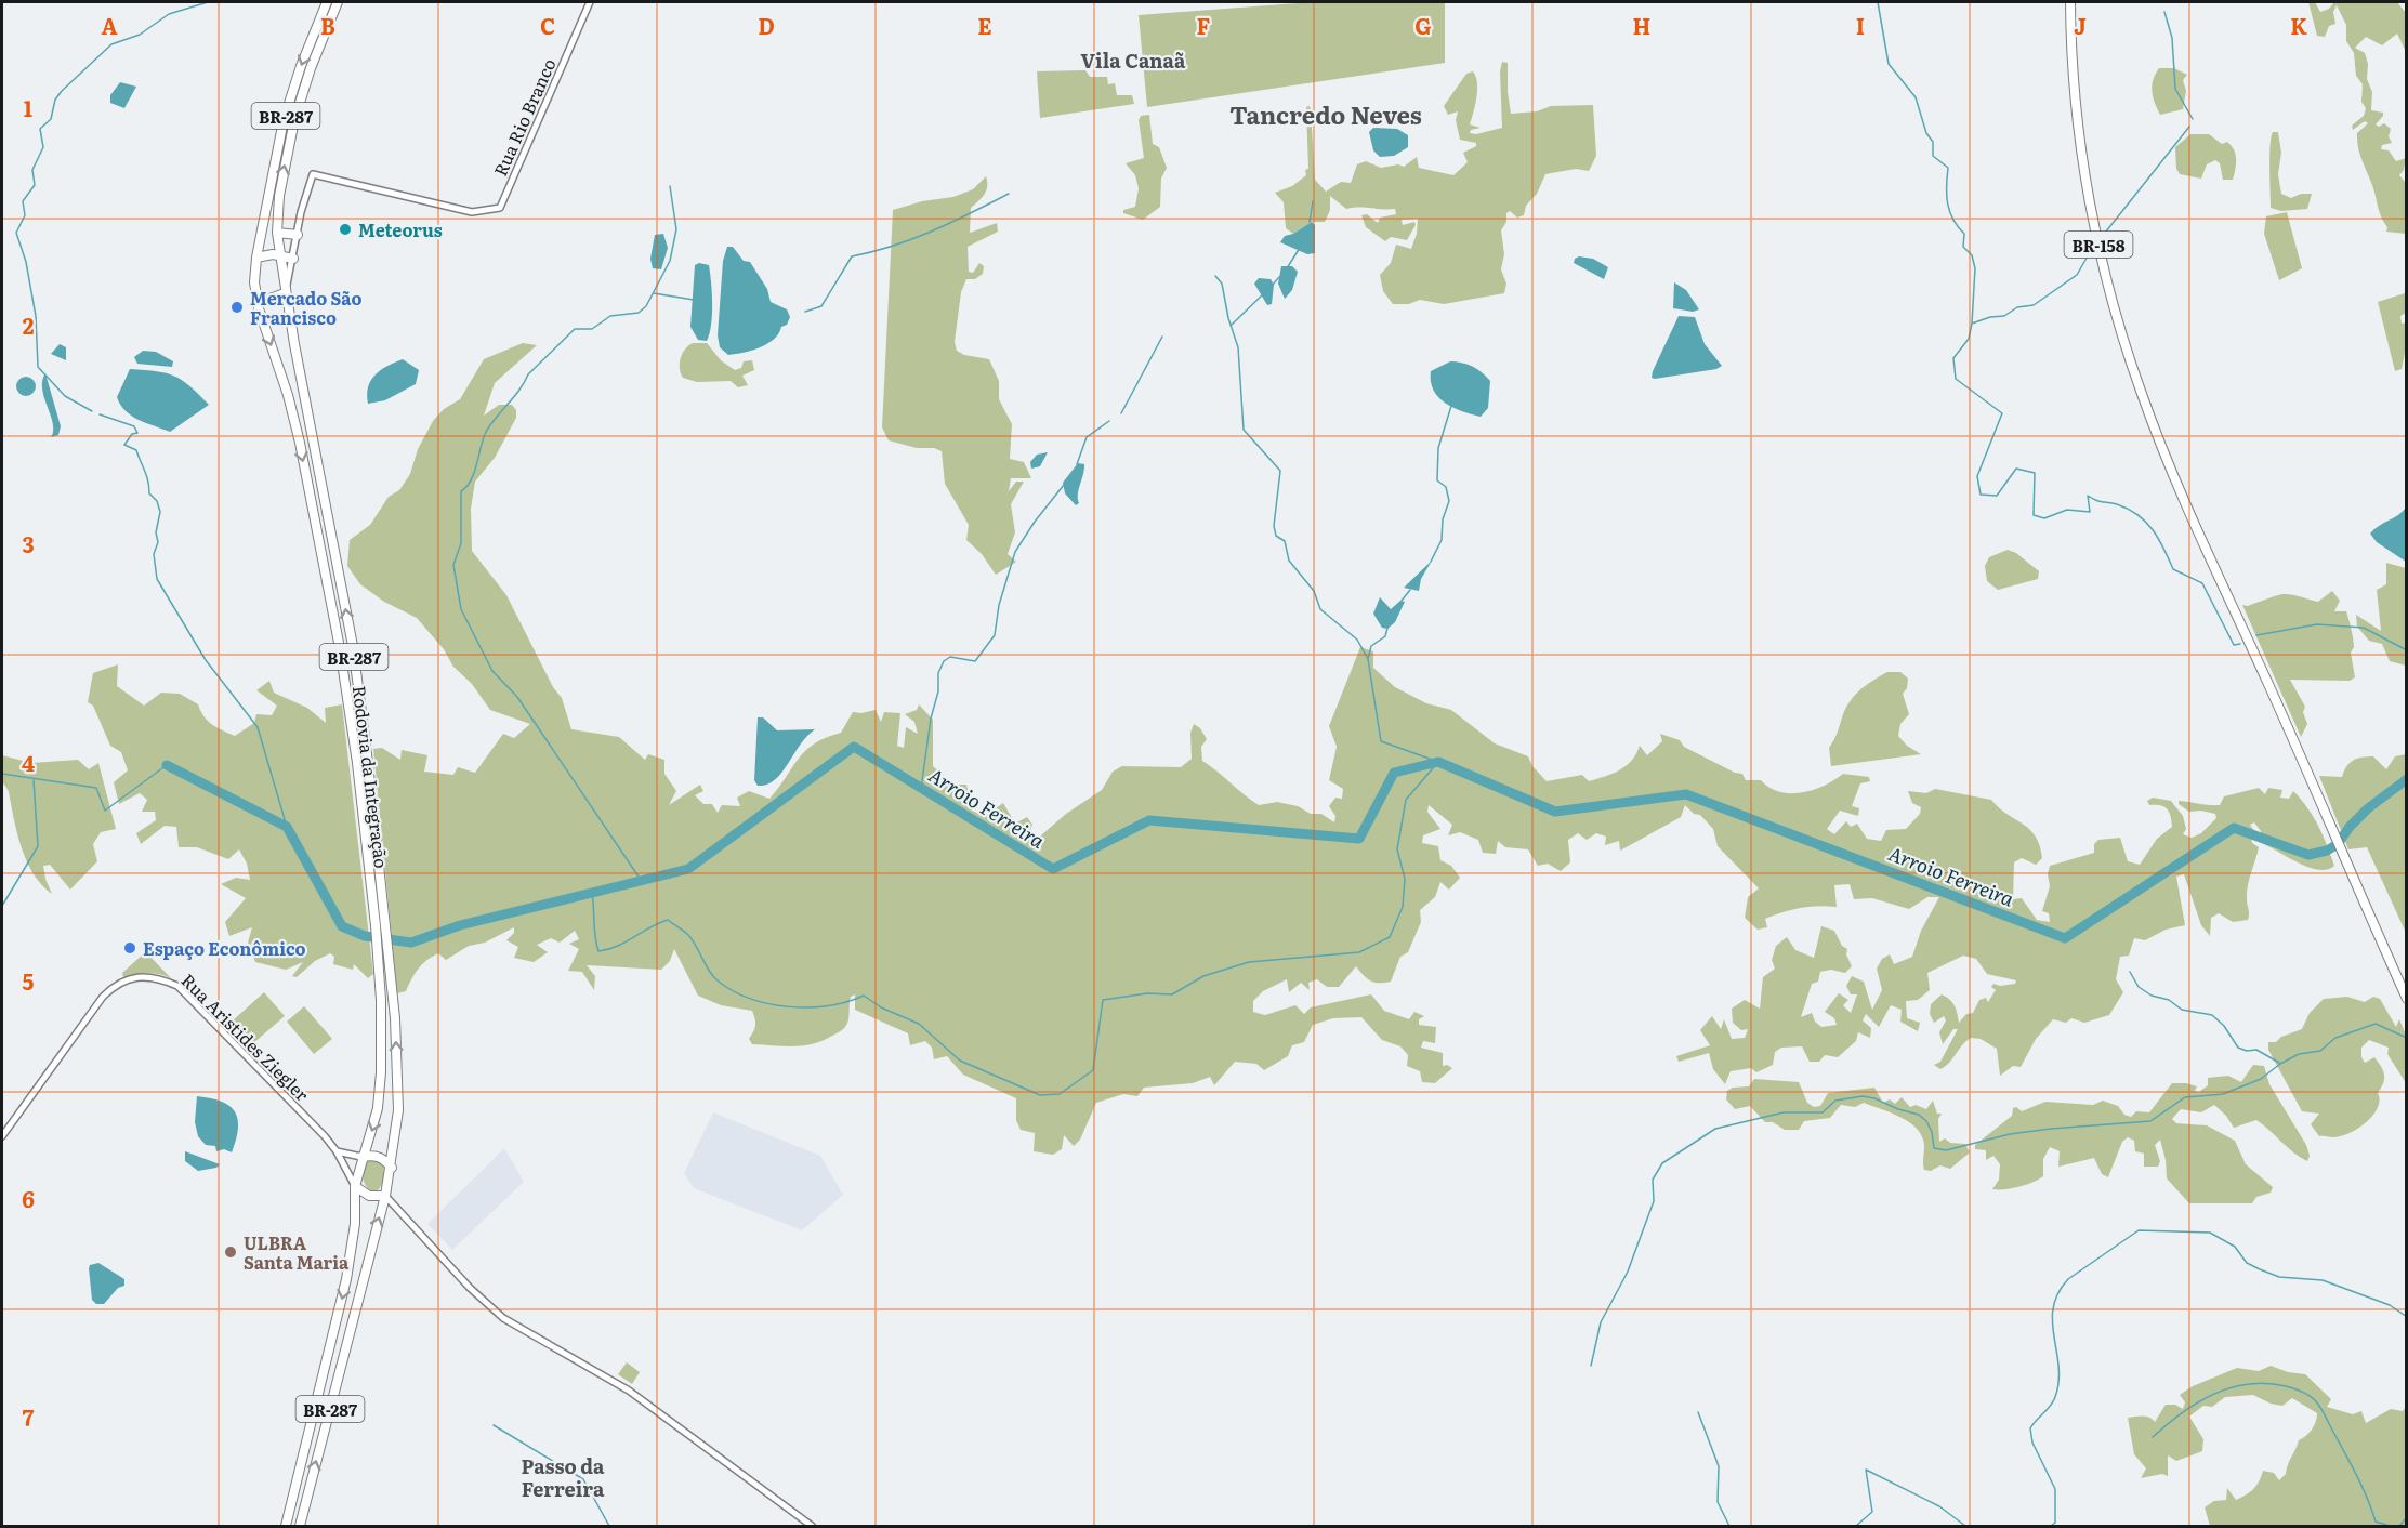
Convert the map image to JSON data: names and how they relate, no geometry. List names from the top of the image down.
{
  "streets": {
    "highway": ["BR-287", "BR-158", "Rodovia da Integração"],
    "street": ["Rua Rio Branco", "Rua Aristides Ziegler"]
  },
  "crossings": [
    ["Rodovia da Integração", "Rua Aristides Ziegler"]
  ],
  "districts": ["Vila Canaã", "Tancredo Neves", "Passo da Ferreira"],
  "water": ["Arroio Ferreira"],
  "places": [
    "Meteorus",
    "Mercado São Francisco",
    "Espaço Econômico",
    "ULBRA Santa Maria"
  ],
  "grid": {
    "columns": [
      "A",
      "B",
      "C",
      "D",
      "E",
      "F",
      "G",
      "H",
      "I",
      "J",
      "K"
    ],
    "rows": [
      "1",
      "2",
      "3",
      "4",
      "5",
      "6",
      "7"
    ]
  }
}
